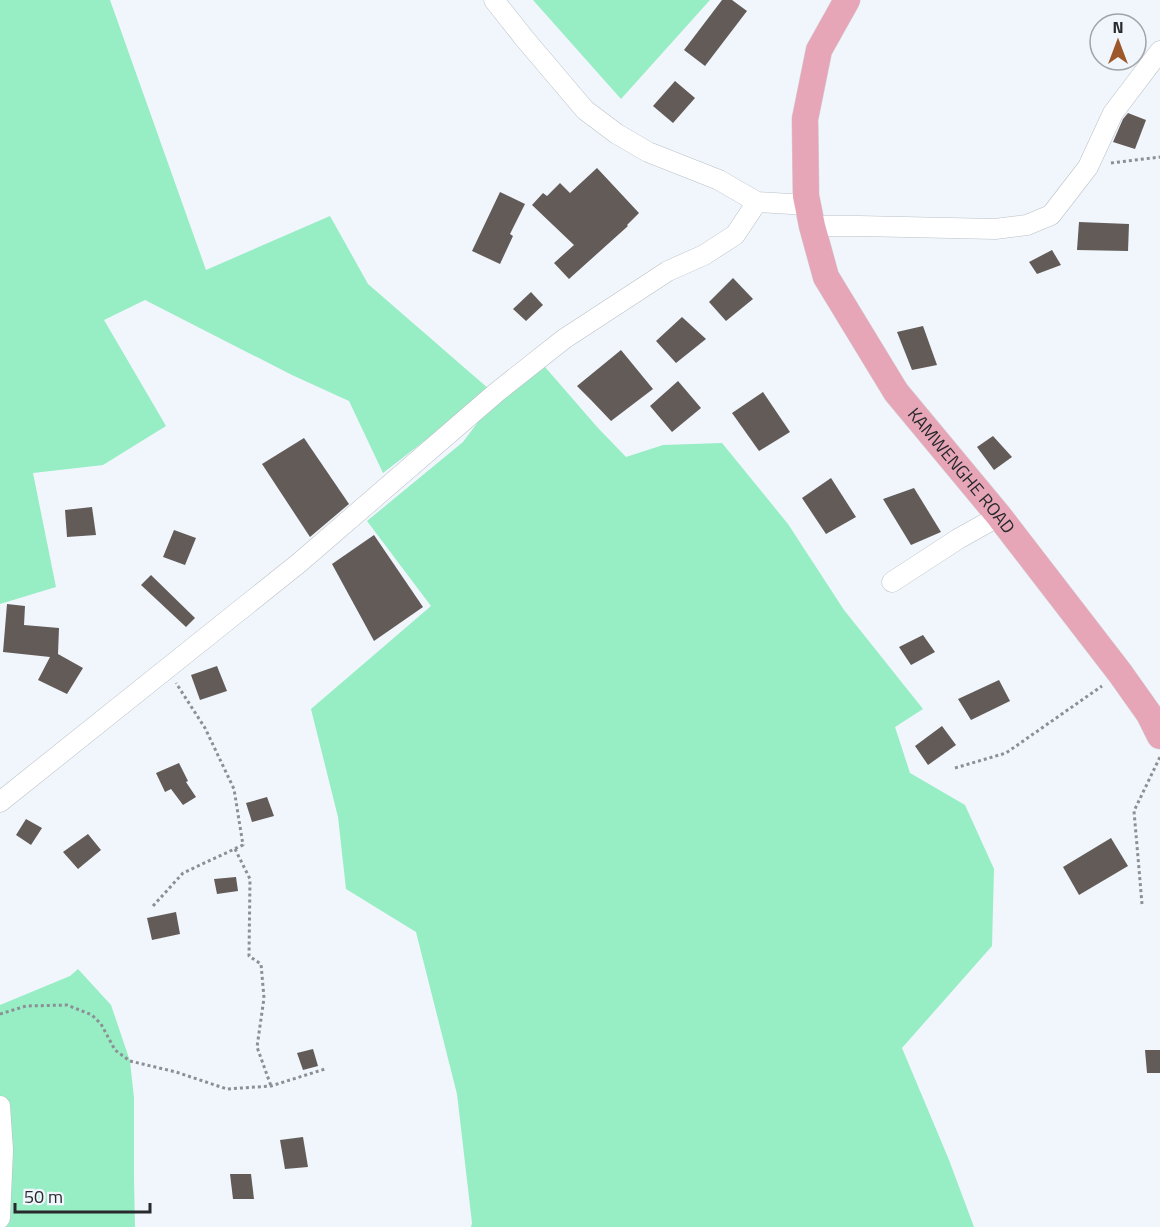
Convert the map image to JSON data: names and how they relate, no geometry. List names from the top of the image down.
{
  "streets": {
    "main road": ["KAMWENGHE ROAD"]
  },
  "scale_bar": "50 m",
  "north": "top"
}
